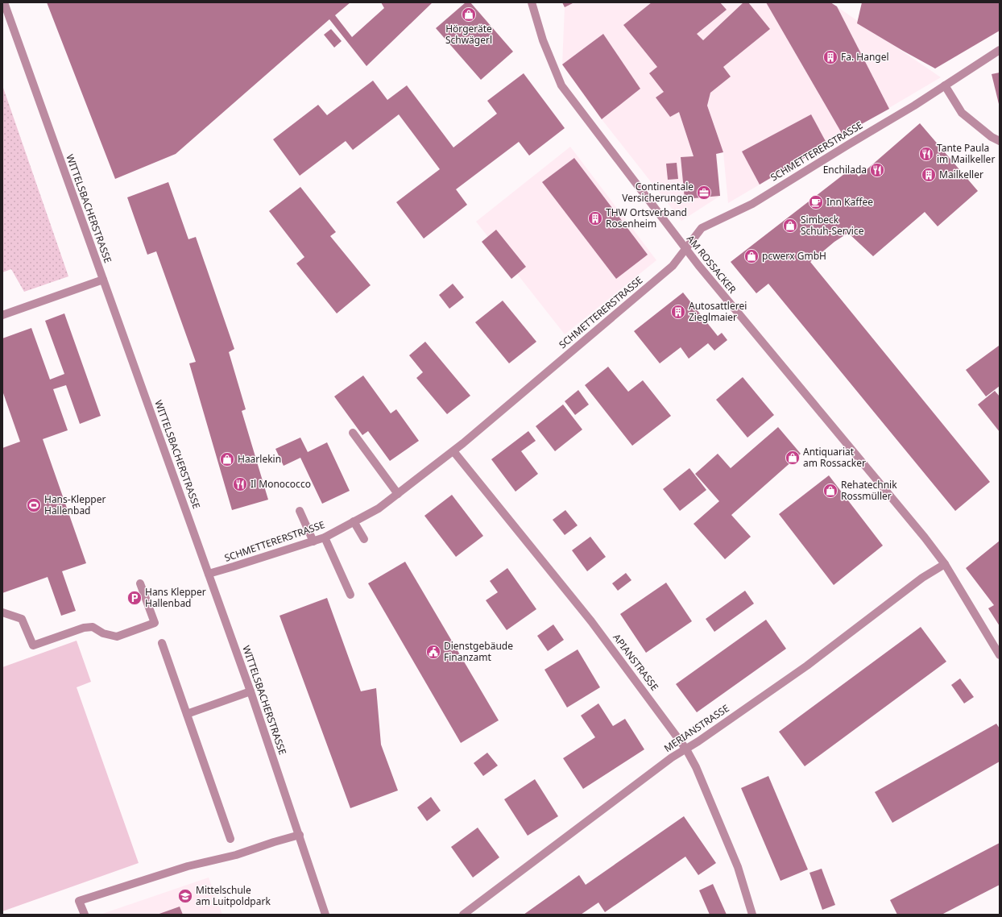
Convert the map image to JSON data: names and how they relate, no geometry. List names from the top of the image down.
{
  "streets": {
    "street": [
      "SCHMETTERERSTRASSE",
      "WITTELSBACHERSTRASSE",
      "AM ROSSACKER",
      "APIANSTRASSE",
      "MERIANSTRASSE"
    ]
  },
  "crossings": [
    ["SCHMETTERERSTRASSE", "WITTELSBACHERSTRASSE"],
    ["SCHMETTERERSTRASSE", "AM ROSSACKER"],
    ["SCHMETTERERSTRASSE", "APIANSTRASSE"],
    ["AM ROSSACKER", "MERIANSTRASSE"],
    ["APIANSTRASSE", "MERIANSTRASSE"]
  ],
  "places": {
    "shop": [
      "Hörgeräte Schwägerl",
      "Simbeck Schuh-Service",
      "pcwerx GmbH",
      "Antiquariat am Rossacker",
      "Haarlekin",
      "Rehatechnik Rossmüller"
    ],
    "building": [
      "Fa. Hangel",
      "Mailkeller",
      "THW Ortsverband Rosenheim",
      "Autosattlerei Zieglmaier"
    ],
    "restaurant": ["Tante Paula im Mailkeller", "Enchilada", "Il Monococco"],
    "office": ["Continentale Versicherungen"],
    "cafe": ["Inn Kaffee"],
    "sports": ["Hans-Klepper Hallenbad"],
    "parking": ["Hans Klepper Hallenbad"],
    "public building": ["Dienstgebäude Finanzamt"],
    "school or university": ["Mittelschule am Luitpoldpark"]
  }
}
